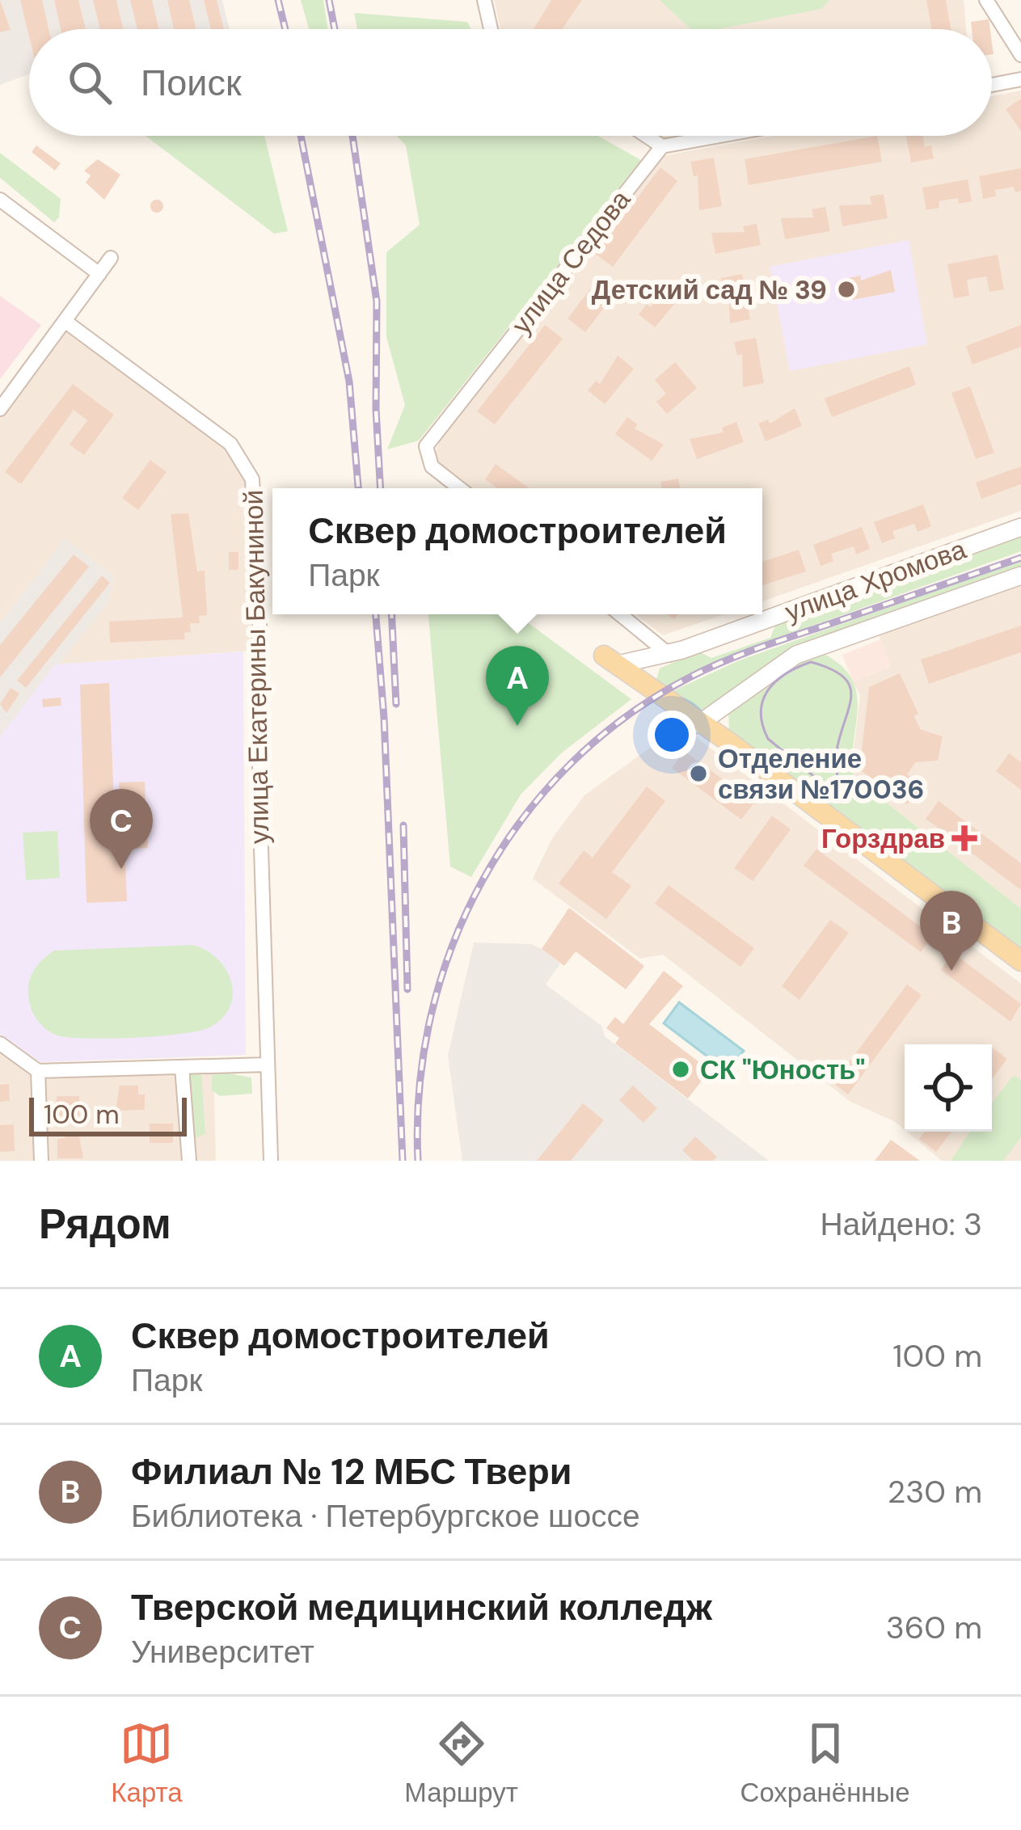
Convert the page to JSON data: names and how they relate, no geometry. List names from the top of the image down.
{
  "streets": {
    "street": ["улица Седова", "улица Хромова", "улица Екатерины Бакуниной"]
  },
  "places": {
    "other": ["Детский сад № 39", "Отделение связи №170036", "СК \"Юность\""],
    "health": ["Горздрав"]
  },
  "scale_bar": "100 m",
  "page": {
    "search": "Поиск",
    "popup": ["Сквер домостроителей", "Парк"],
    "pins": ["A", "C", "B"],
    "scale": "100 m",
    "heading": ["Рядом", "Найдено: 3"],
    "list": [
      {
        "mark": "A",
        "name": "Сквер домостроителей",
        "note": "Парк",
        "value": "100 m"
      },
      {
        "mark": "B",
        "name": "Филиал № 12 МБС Твери",
        "note": "Библиотека · Петербургское шоссе",
        "value": "230 m"
      },
      {
        "mark": "C",
        "name": "Тверской медицинский колледж",
        "note": "Университет",
        "value": "360 m"
      }
    ],
    "nav": ["Карта", "Маршрут", "Сохранённые"]
  }
}
